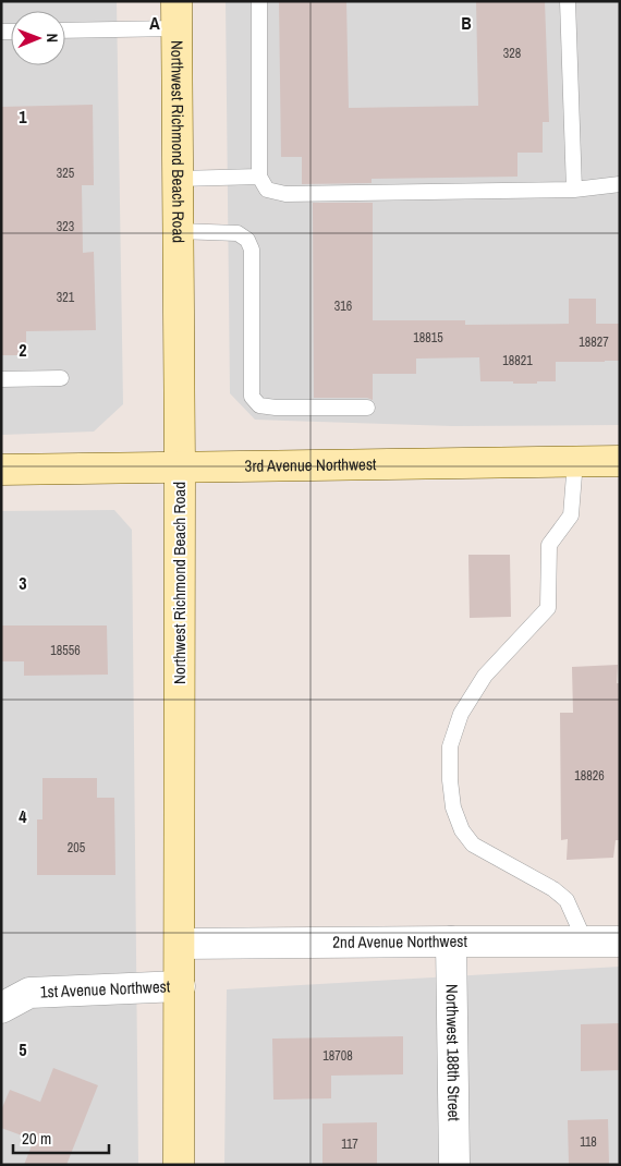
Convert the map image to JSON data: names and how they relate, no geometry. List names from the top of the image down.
{
  "streets": {
    "main road": ["Northwest Richmond Beach Road", "3rd Avenue Northwest"],
    "street": ["2nd Avenue Northwest", "1st Avenue Northwest", "Northwest 188th Street"]
  },
  "crossings": [
    ["Northwest Richmond Beach Road", "3rd Avenue Northwest"],
    ["Northwest Richmond Beach Road", "2nd Avenue Northwest"],
    ["Northwest Richmond Beach Road", "1st Avenue Northwest"],
    ["2nd Avenue Northwest", "Northwest 188th Street"]
  ],
  "house_numbers": [
    "328",
    "325",
    "323",
    "321",
    "316",
    "18815",
    "18827",
    "18821",
    "18556",
    "18826",
    "205",
    "18708",
    "118",
    "117"
  ],
  "scale_bar": "20 m",
  "north": "right",
  "grid": {
    "columns": ["A", "B"],
    "rows": [
      "1",
      "2",
      "3",
      "4",
      "5"
    ]
  }
}
